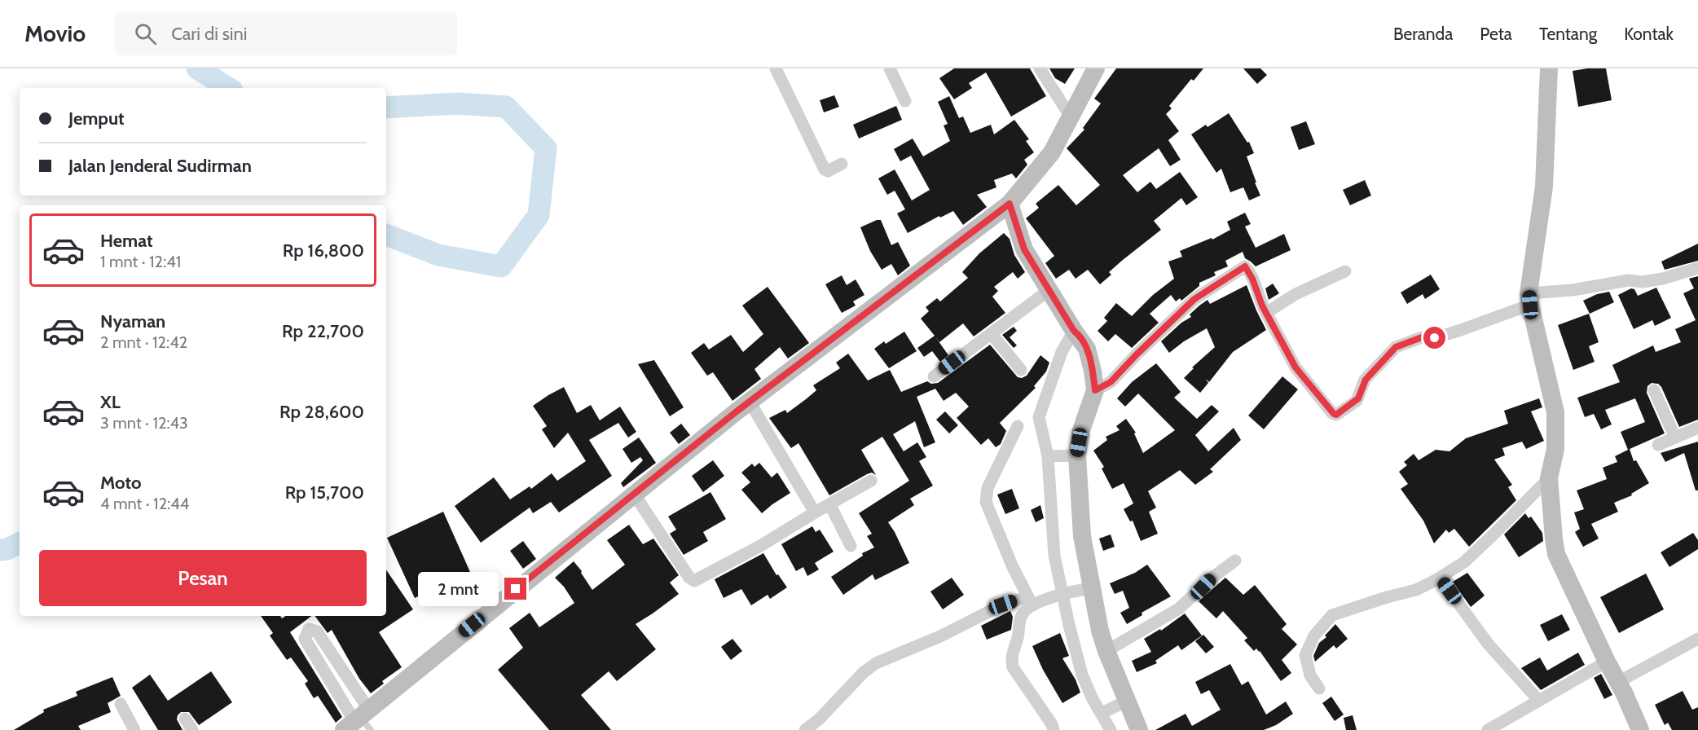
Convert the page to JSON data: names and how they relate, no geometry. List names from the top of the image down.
{
  "page": {
    "header": "Movio",
    "search": "Cari di sini",
    "nav": [
      "Beranda",
      "Peta",
      "Tentang",
      "Kontak"
    ],
    "banner": ["Jemput", "Jalan Jenderal Sudirman"],
    "list": [
      {
        "name": "Hemat",
        "note": "1 mnt · 12:41",
        "value": "Rp 16,800"
      },
      {
        "name": "Nyaman",
        "note": "2 mnt · 12:42",
        "value": "Rp 22,700"
      },
      {
        "name": "XL",
        "note": "3 mnt · 12:43",
        "value": "Rp 28,600"
      },
      {
        "name": "Moto",
        "note": "4 mnt · 12:44",
        "value": "Rp 15,700"
      }
    ],
    "buttons": "Pesan",
    "bubble": "2 mnt"
  }
}
